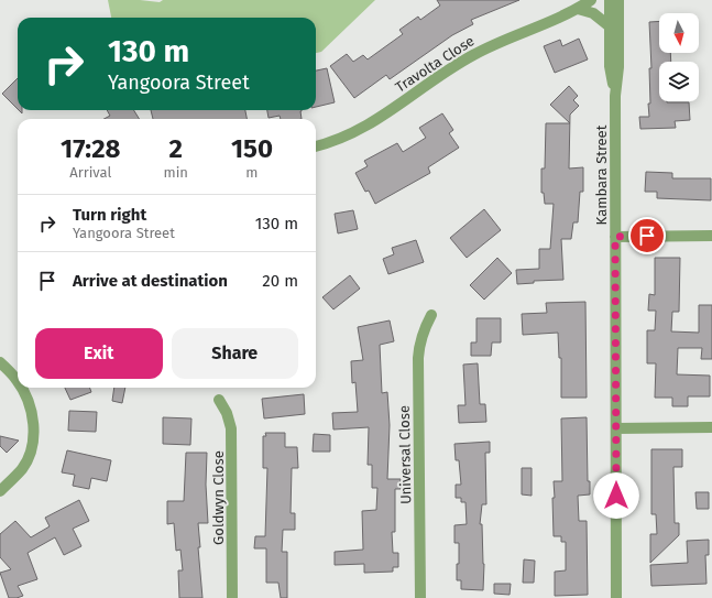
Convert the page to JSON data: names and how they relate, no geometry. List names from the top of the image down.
{
  "streets": {
    "street": [
      "Travolta Close",
      "Kambara Street",
      "Universal Close",
      "Goldwyn Close"
    ]
  },
  "north": "bottom",
  "page": {
    "turn": ["130 m", "Yangoora Street"],
    "eta": [
      "17:28",
      "Arrival",
      "2",
      "min",
      "150",
      "m"
    ],
    "list": [
      {
        "name": "Turn right",
        "note": "Yangoora Street",
        "value": "130 m"
      },
      {
        "name": "Arrive at destination",
        "value": "20 m"
      }
    ],
    "buttons": ["Exit", "Share"]
  }
}
